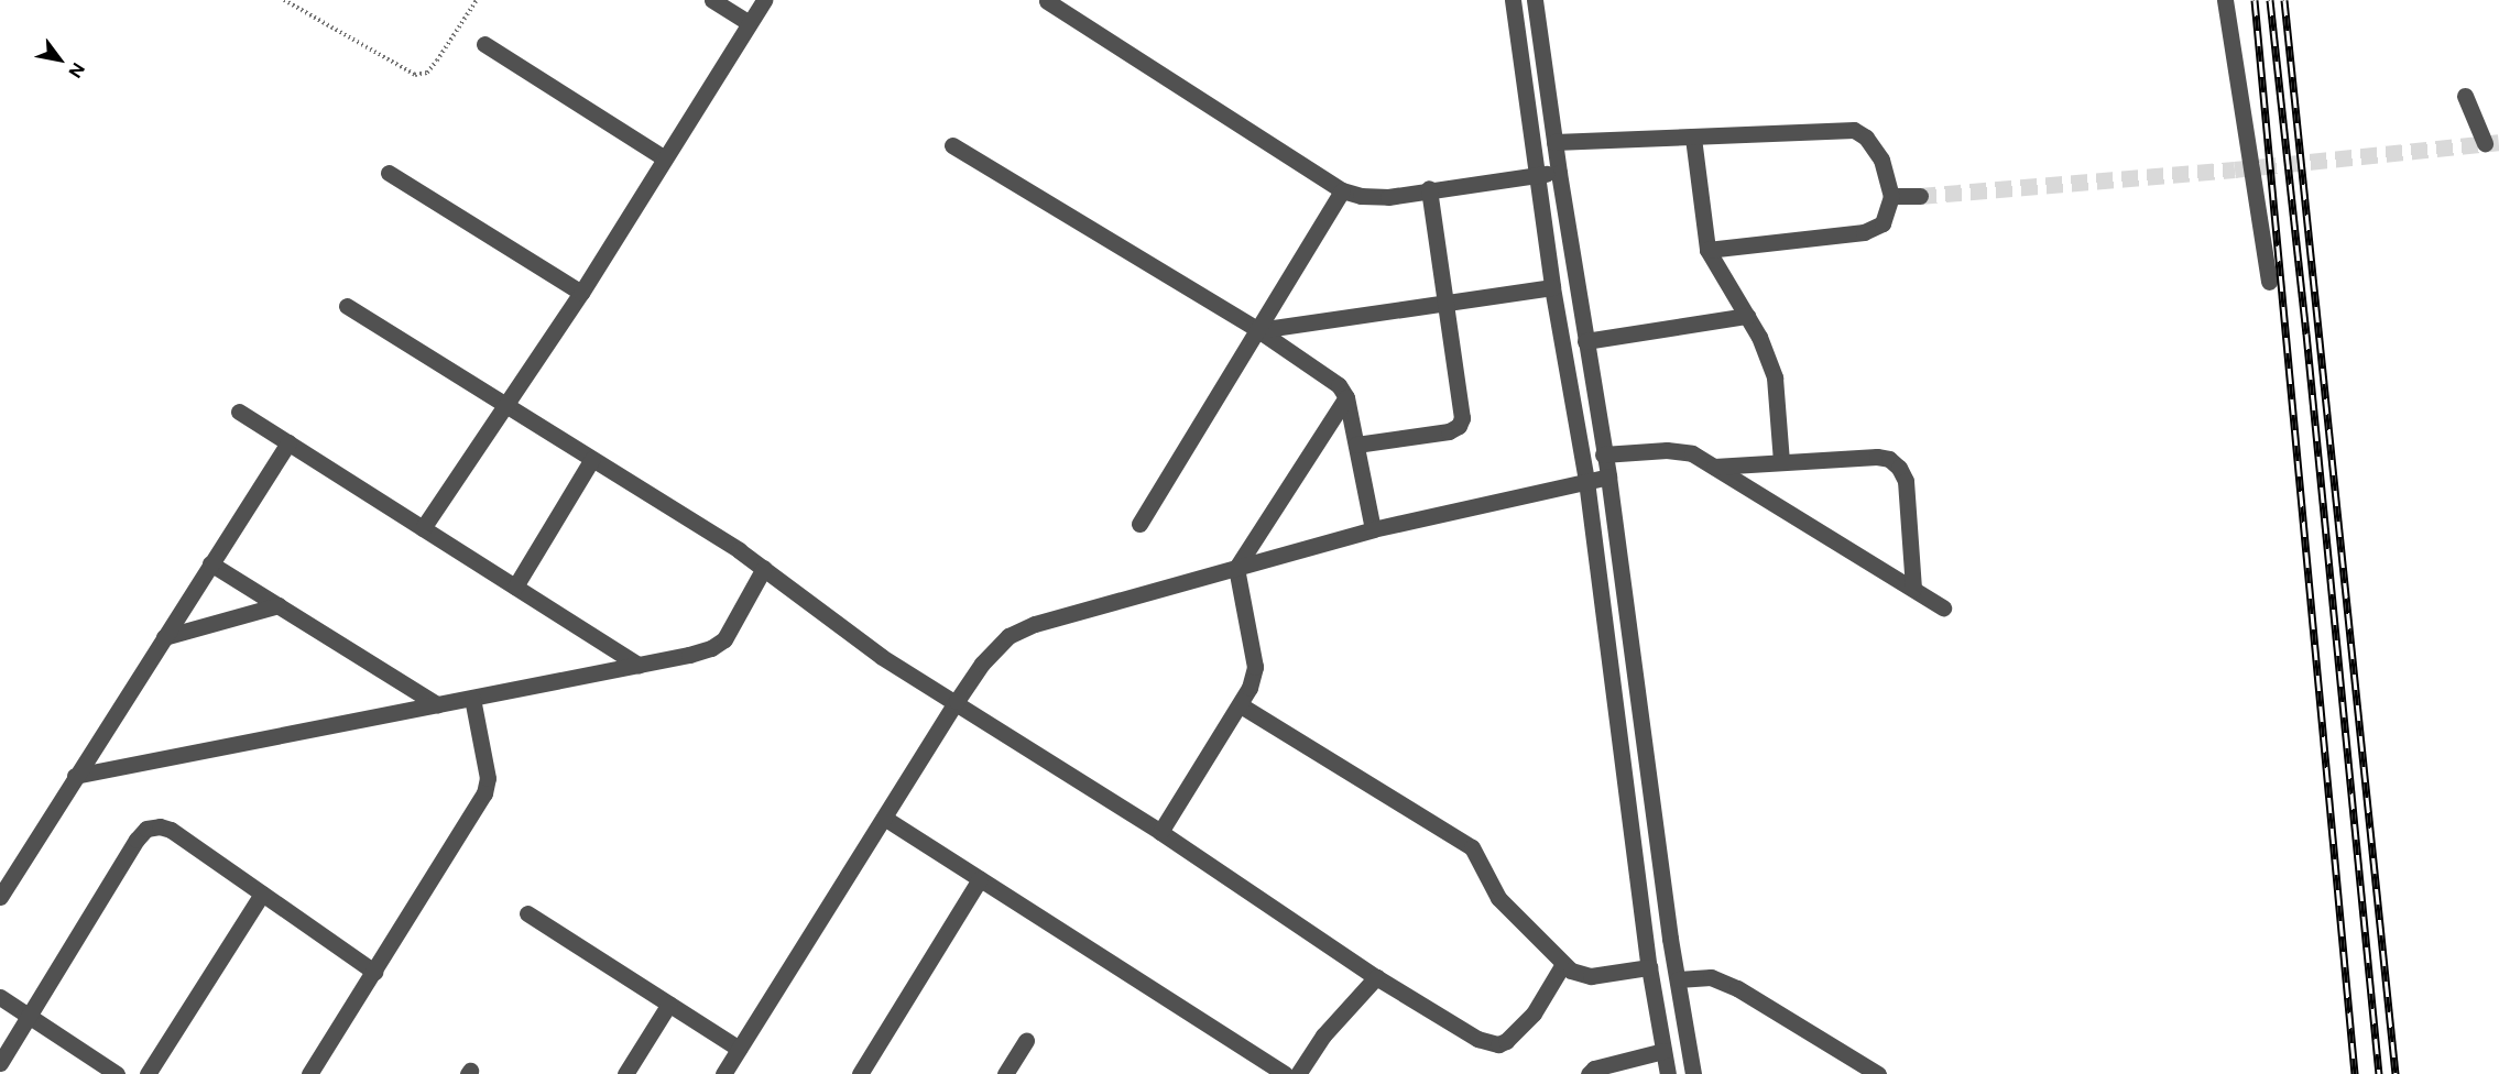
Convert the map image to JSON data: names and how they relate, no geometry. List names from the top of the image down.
{
  "north": "bottom right"
}
